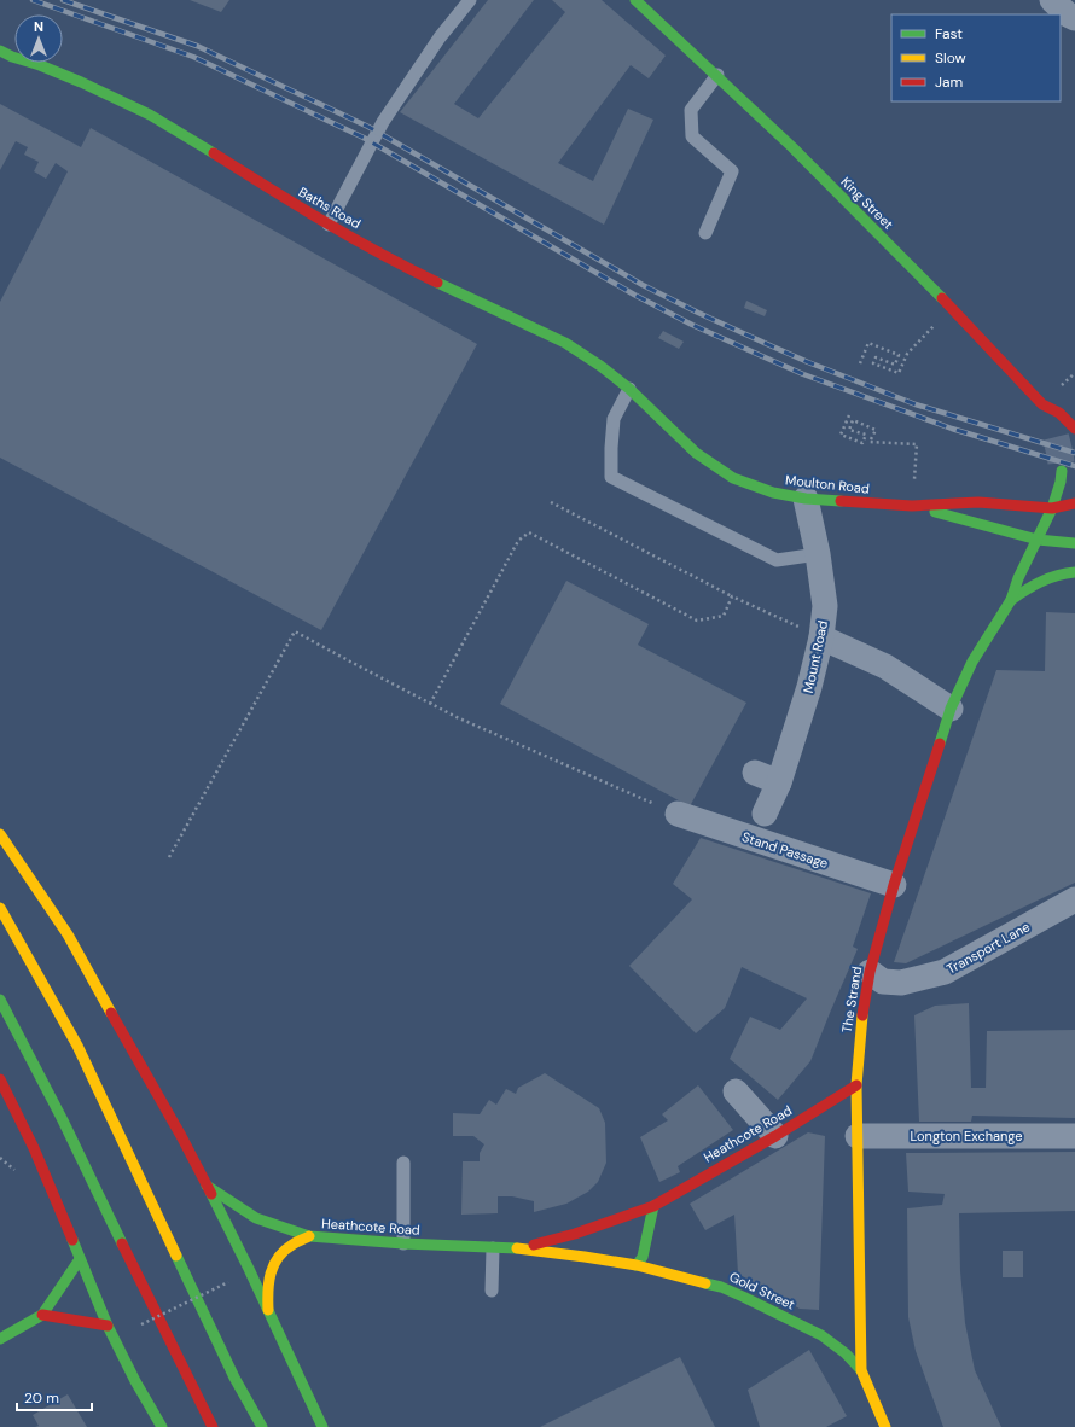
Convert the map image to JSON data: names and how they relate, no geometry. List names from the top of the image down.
{
  "streets": {
    "main road": [
      "King Street",
      "Baths Road",
      "Moulton Road",
      "The Strand",
      "Heathcote Road",
      "Gold Street"
    ],
    "street": [
      "Mount Road",
      "Stand Passage",
      "Transport Lane",
      "Longton Exchange"
    ]
  },
  "crossings": [
    ["Baths Road", "Moulton Road"],
    ["Moulton Road", "Mount Road"],
    ["Stand Passage", "The Strand"],
    ["Transport Lane", "The Strand"],
    ["The Strand", "Heathcote Road"],
    ["The Strand", "Longton Exchange"],
    ["The Strand", "Gold Street"],
    ["Heathcote Road", "Gold Street"]
  ],
  "legend": ["Fast", "Slow", "Jam"],
  "scale_bar": "20 m",
  "north": "top"
}
